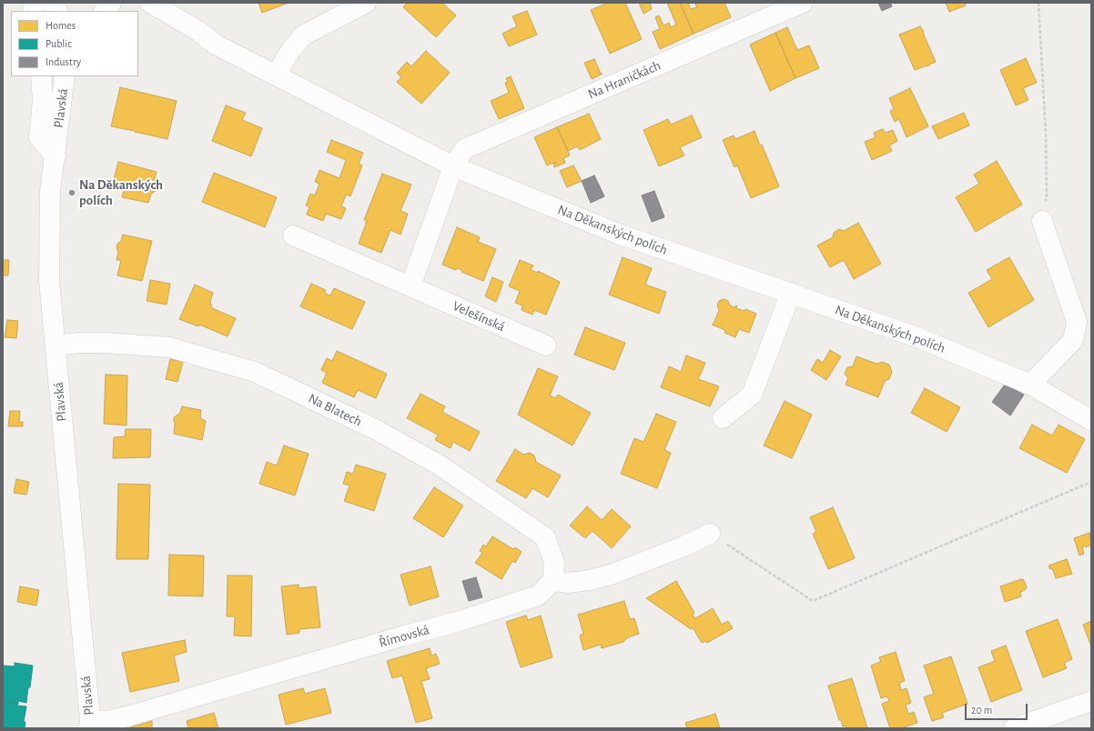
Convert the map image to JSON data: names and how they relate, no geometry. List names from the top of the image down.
{
  "streets": {
    "street": [
      "Na Hraničkách",
      "Plavská",
      "Na Děkanských polích",
      "Velešínská",
      "Na Blatech",
      "Římovská"
    ]
  },
  "crossings": [
    ["Na Hraničkách", "Na Děkanských polích"],
    ["Plavská", "Na Blatech"],
    ["Plavská", "Římovská"],
    ["Na Blatech", "Římovská"]
  ],
  "places": ["Na Děkanských polích"],
  "legend": ["Homes", "Public", "Industry"],
  "scale_bar": "20 m"
}
